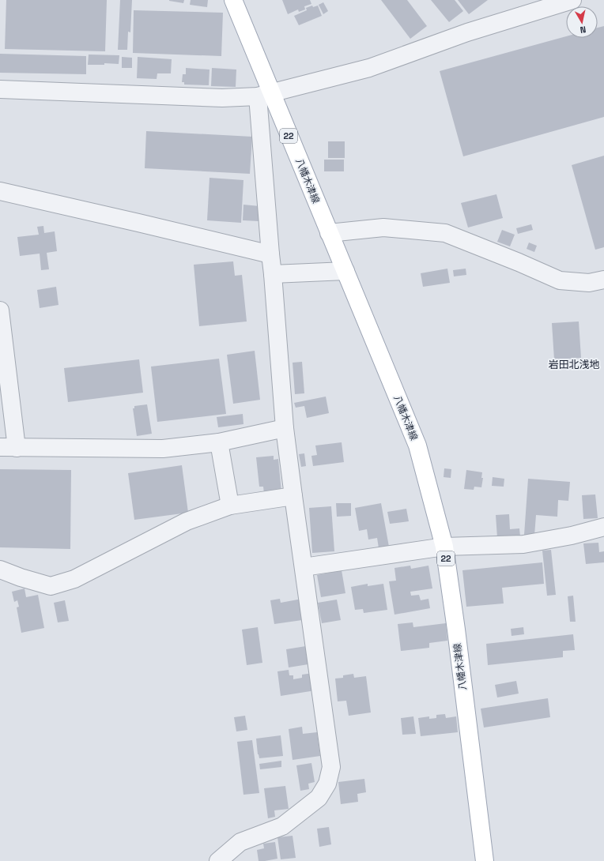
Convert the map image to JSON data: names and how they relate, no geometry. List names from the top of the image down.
{
  "streets": {
    "main road": ["22", "八幡木津線"]
  },
  "districts": ["岩田北浅地"],
  "north": "bottom"
}
